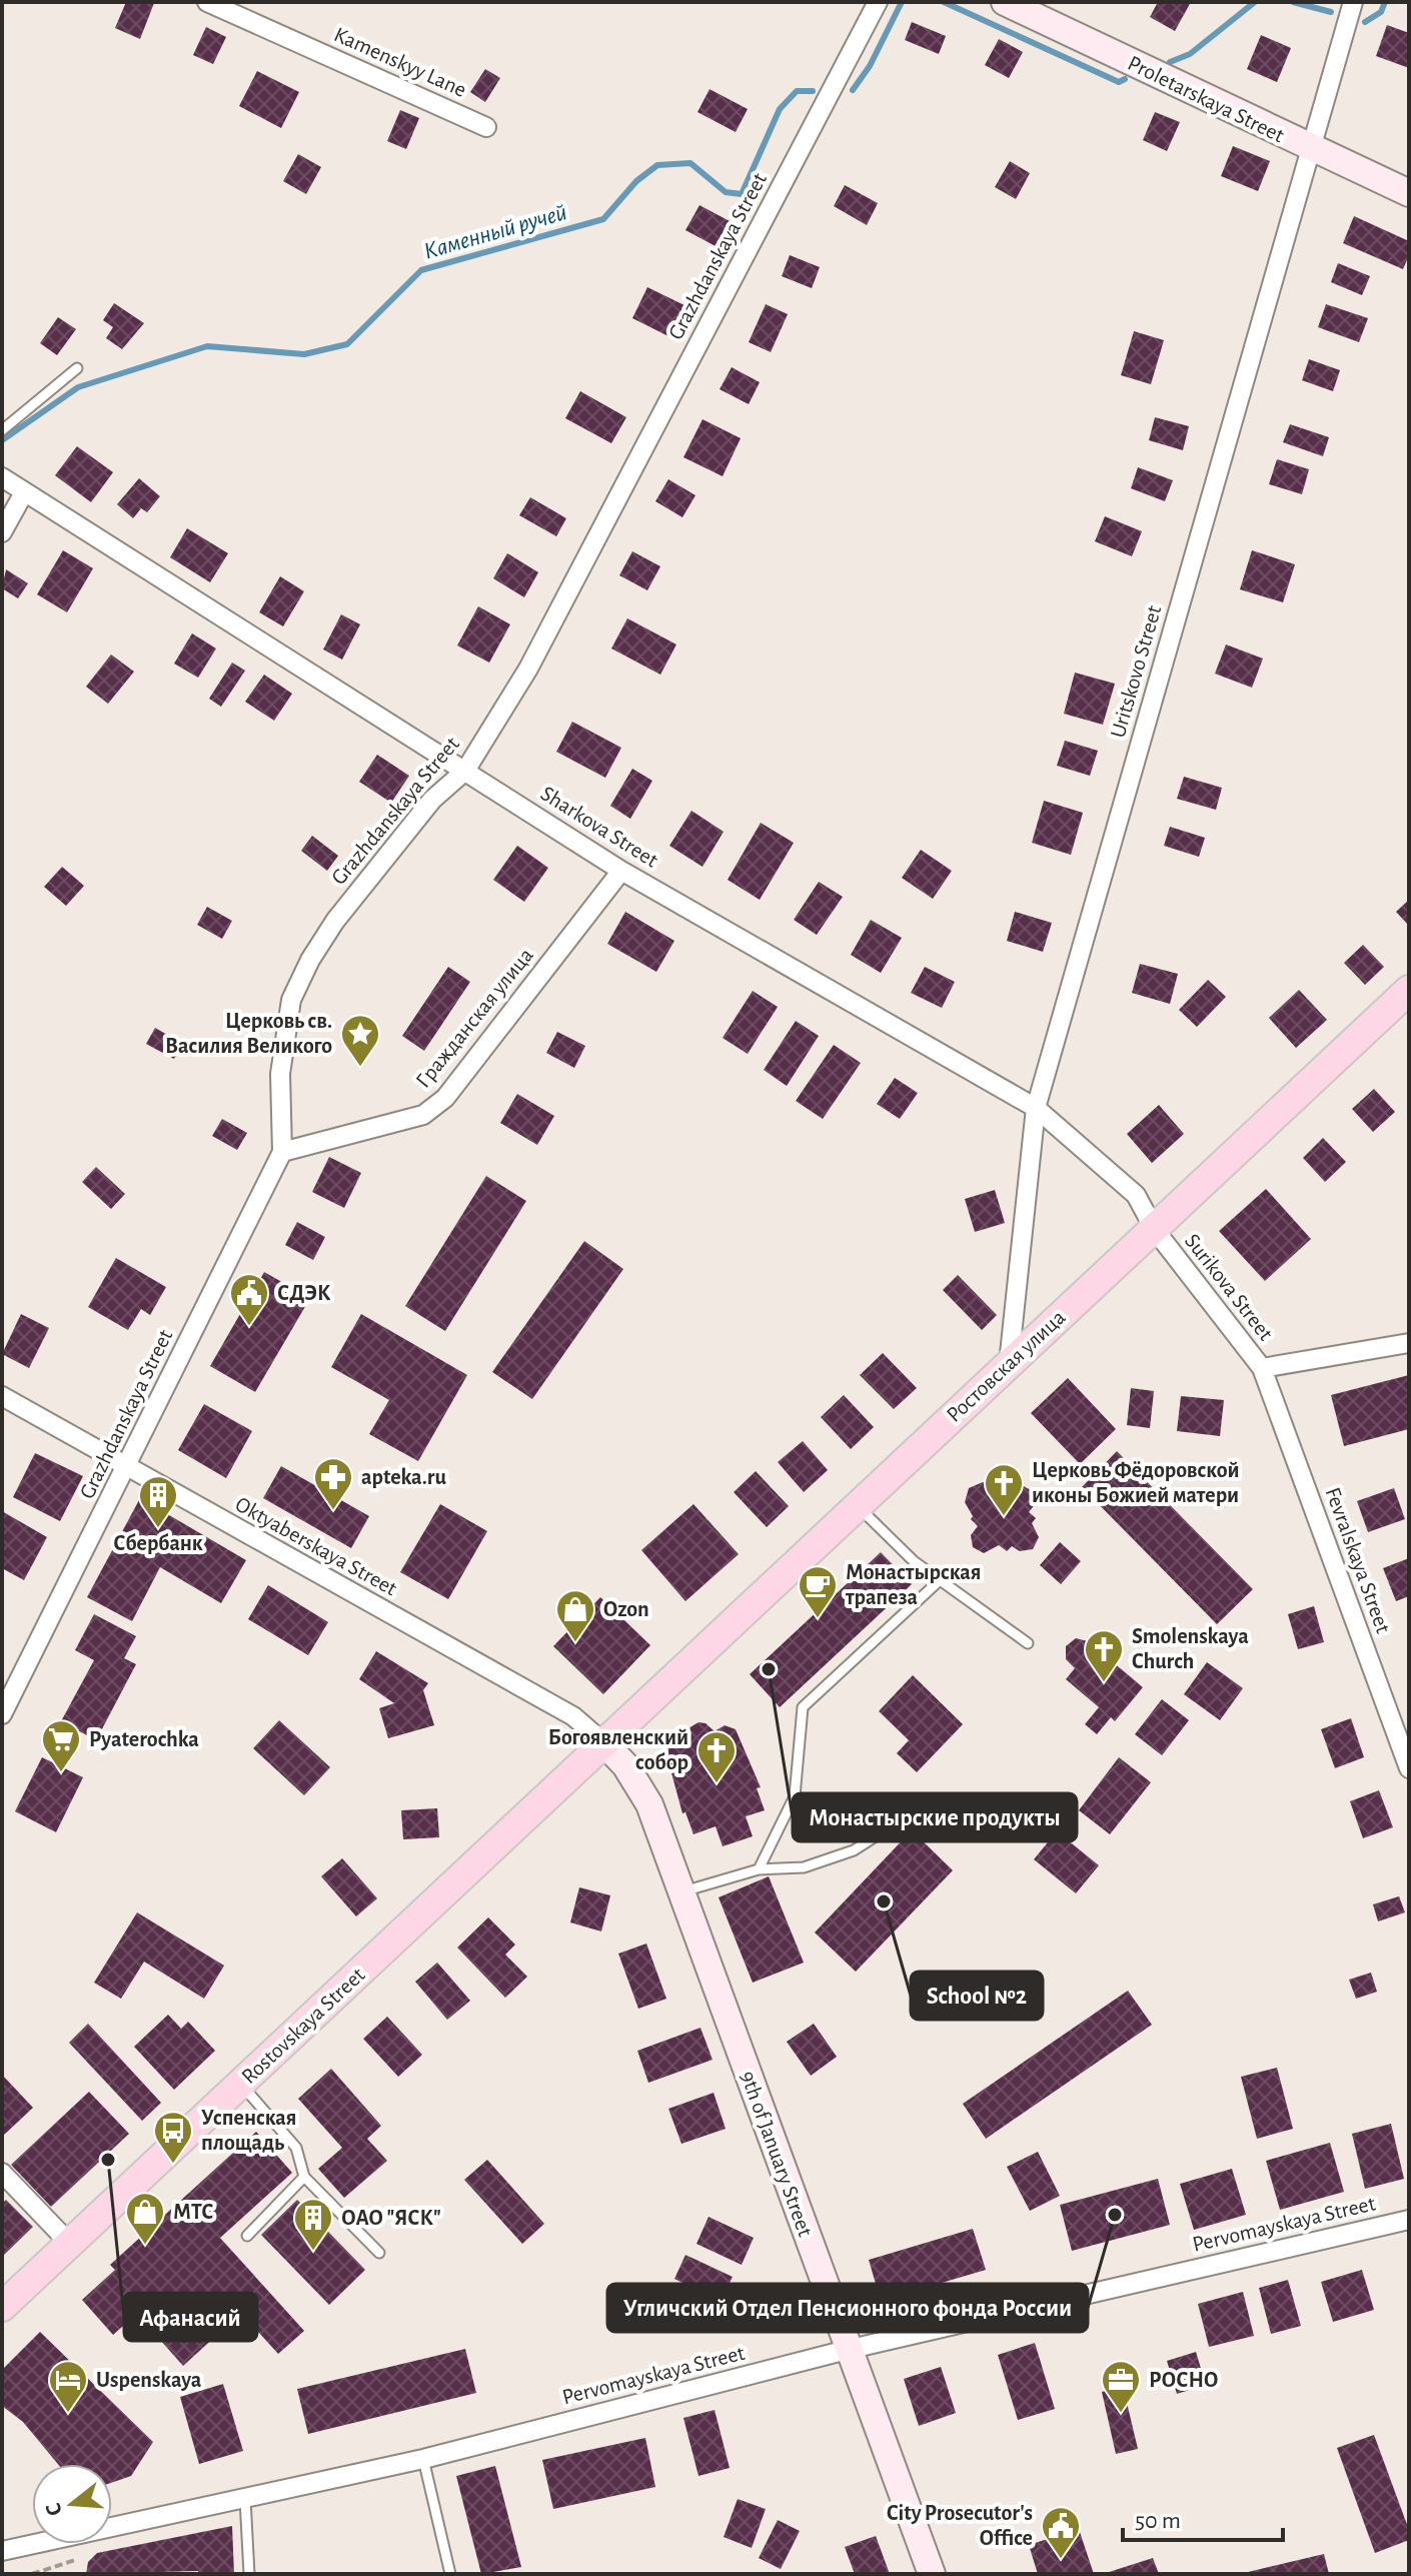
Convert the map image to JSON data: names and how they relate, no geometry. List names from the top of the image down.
{
  "streets": {
    "main road": [
      "Proletarskaya Street",
      "Ростовская улица",
      "Rostovskaya Street",
      "9th of January Street"
    ],
    "street": [
      "Kamenskyy Lane",
      "Grazhdanskaya Street",
      "Uritskovo Street",
      "Sharkova Street",
      "Гражданская улица",
      "Surikova Street",
      "Oktyaberskaya Street",
      "Fevralskaya Street",
      "Pervomayskaya Street"
    ]
  },
  "crossings": [
    ["Proletarskaya Street", "Uritskovo Street"],
    ["Grazhdanskaya Street", "Sharkova Street"],
    ["Grazhdanskaya Street", "Гражданская улица"],
    ["Grazhdanskaya Street", "Oktyaberskaya Street"],
    ["Uritskovo Street", "Sharkova Street"],
    ["Uritskovo Street", "Ростовская улица"],
    ["Sharkova Street", "Гражданская улица"],
    ["Sharkova Street", "Surikova Street"],
    ["Sharkova Street", "Ростовская улица"],
    ["Surikova Street", "Ростовская улица"],
    ["Surikova Street", "Fevralskaya Street"],
    ["Ростовская улица", "Oktyaberskaya Street"],
    ["Ростовская улица", "Rostovskaya Street"],
    ["Ростовская улица", "9th of January Street"],
    ["Oktyaberskaya Street", "Rostovskaya Street"],
    ["Oktyaberskaya Street", "9th of January Street"],
    ["Rostovskaya Street", "9th of January Street"],
    ["9th of January Street", "Pervomayskaya Street"]
  ],
  "water": ["Каменный ручей"],
  "places": {
    "place": ["Церковь св. Василия Великого"],
    "public building": ["СДЭК", "City Prosecutor's Office"],
    "pharmacy": ["apteka.ru"],
    "church": ["Церковь Фёдоровской иконы Божией матери", "Smolenskaya Church", "Богоявленский собор"],
    "building": ["Сбербанк", "ОАО \"ЯСК\""],
    "cafe": ["Монастырская трапеза"],
    "shop": ["Ozon", "МТС"],
    "other": [
      "Монастырские продукты",
      "School №2",
      "Афанасий",
      "Угличский Отдел Пенсионного фонда России"
    ],
    "supermarket": ["Pyaterochka"],
    "bus stop": ["Успенская площадь"],
    "hotel": ["Uspenskaya"],
    "office": ["РОСНО"]
  },
  "scale_bar": "50 m",
  "north": "left"
}
